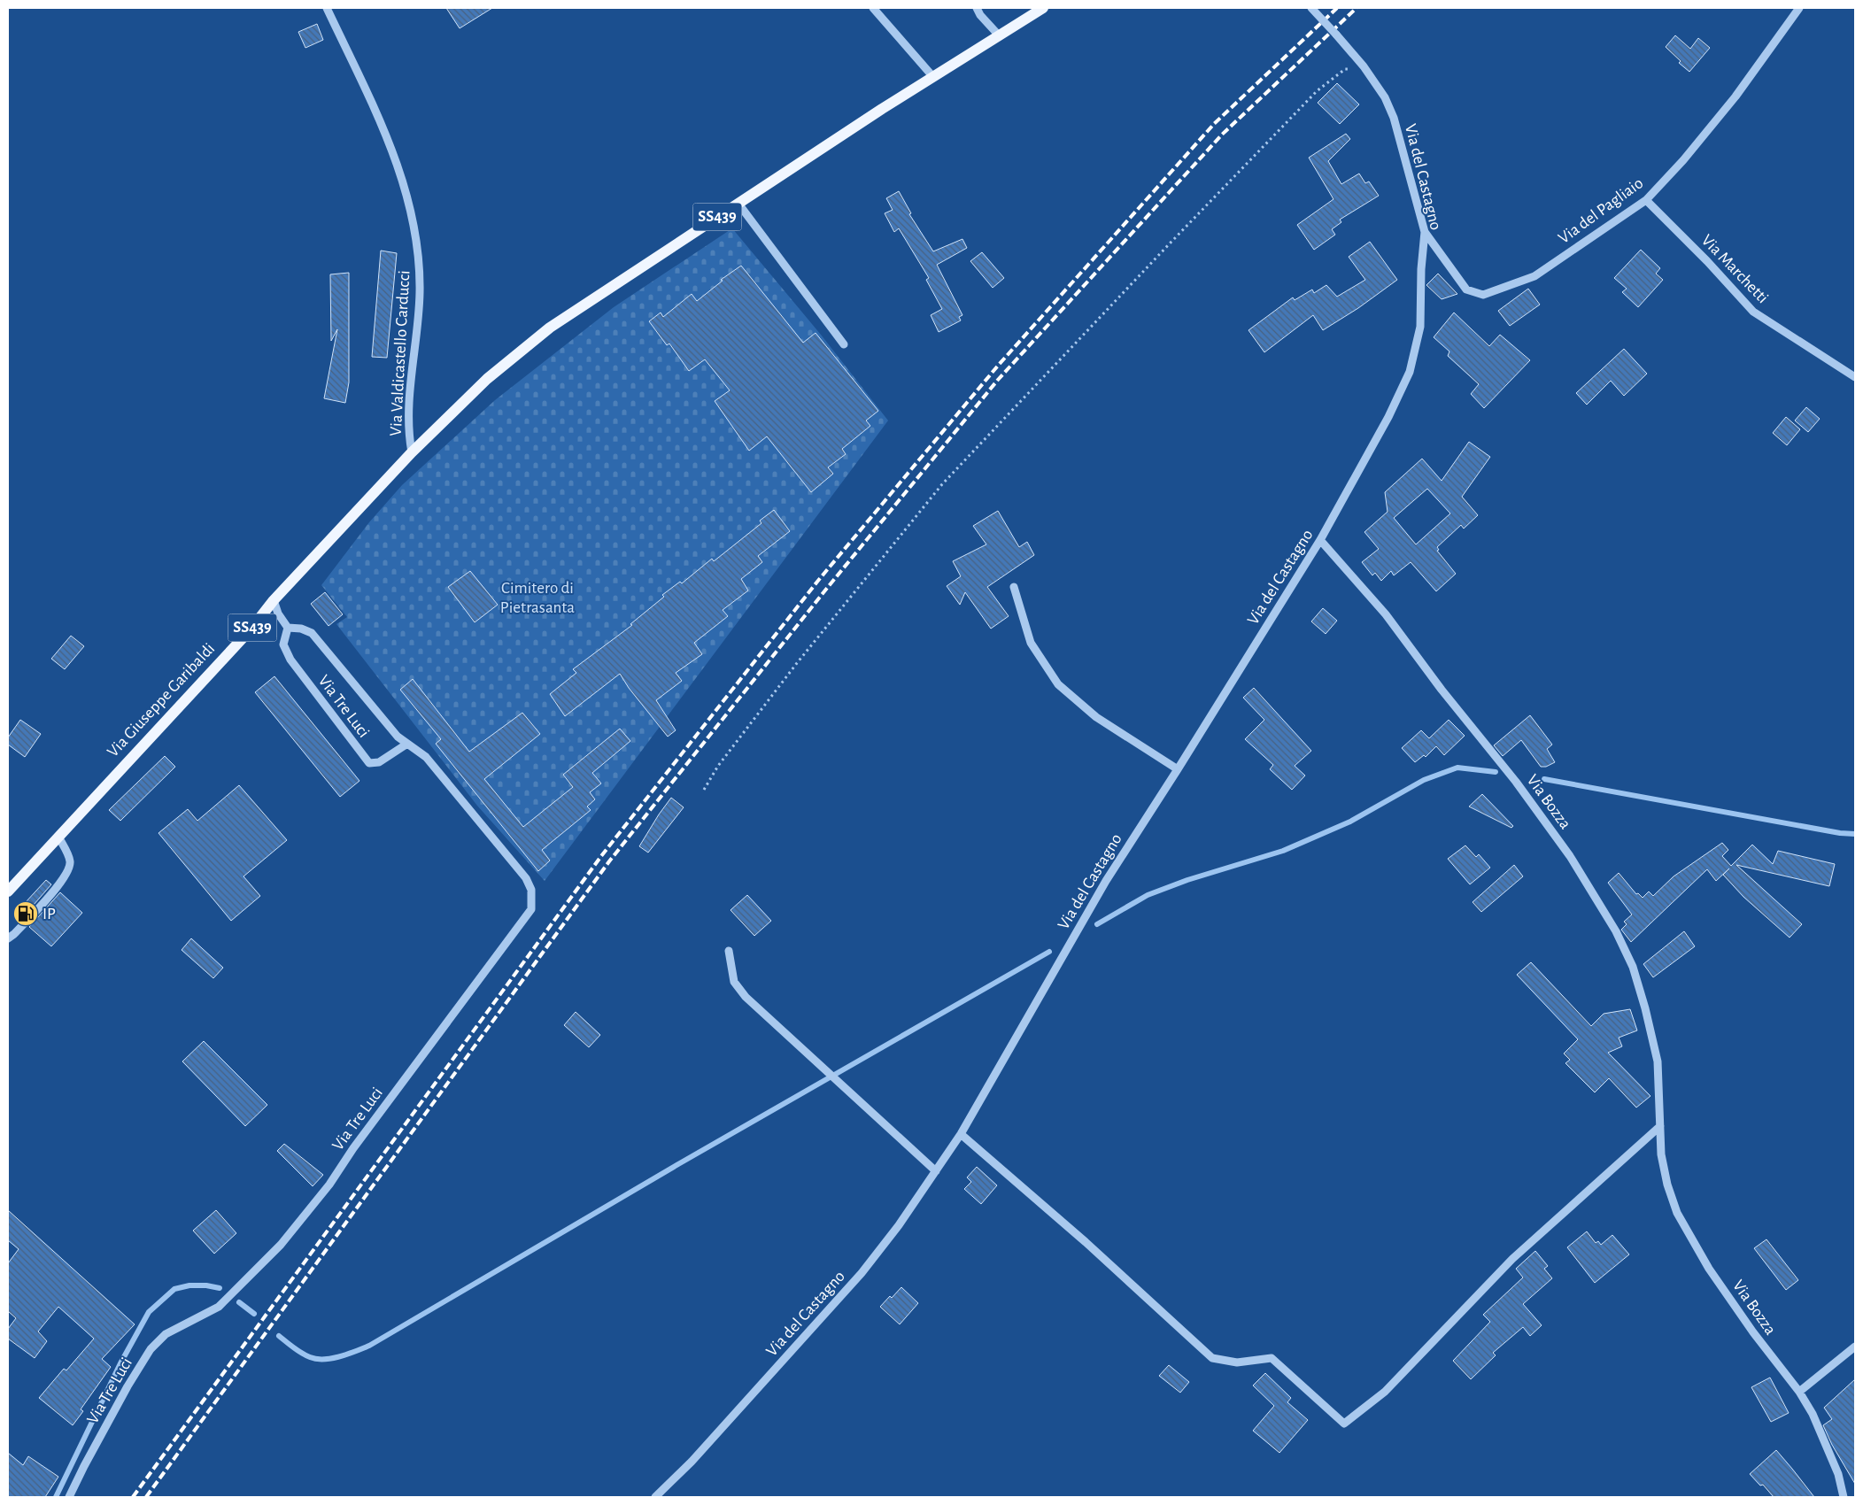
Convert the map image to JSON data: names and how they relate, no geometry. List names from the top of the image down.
{
  "streets": {
    "main road": ["SS439", "Via Giuseppe Garibaldi"],
    "street": [
      "Via del Castagno",
      "Via del Pagliaio",
      "Via Marchetti",
      "Via Valdicastello Carducci",
      "Via Tre Luci",
      "Via Bozza"
    ]
  },
  "crossings": [
    ["Via del Castagno", "Via del Pagliaio"],
    ["Via del Castagno", "Via Bozza"],
    ["Via del Pagliaio", "Via Marchetti"],
    ["SS439", "Via Valdicastello Carducci"],
    ["SS439", "Via Giuseppe Garibaldi"],
    ["Via Valdicastello Carducci", "Via Giuseppe Garibaldi"]
  ],
  "parks": ["Cimitero di Pietrasanta"],
  "places": {
    "fuel station": ["IP"]
  }
}
